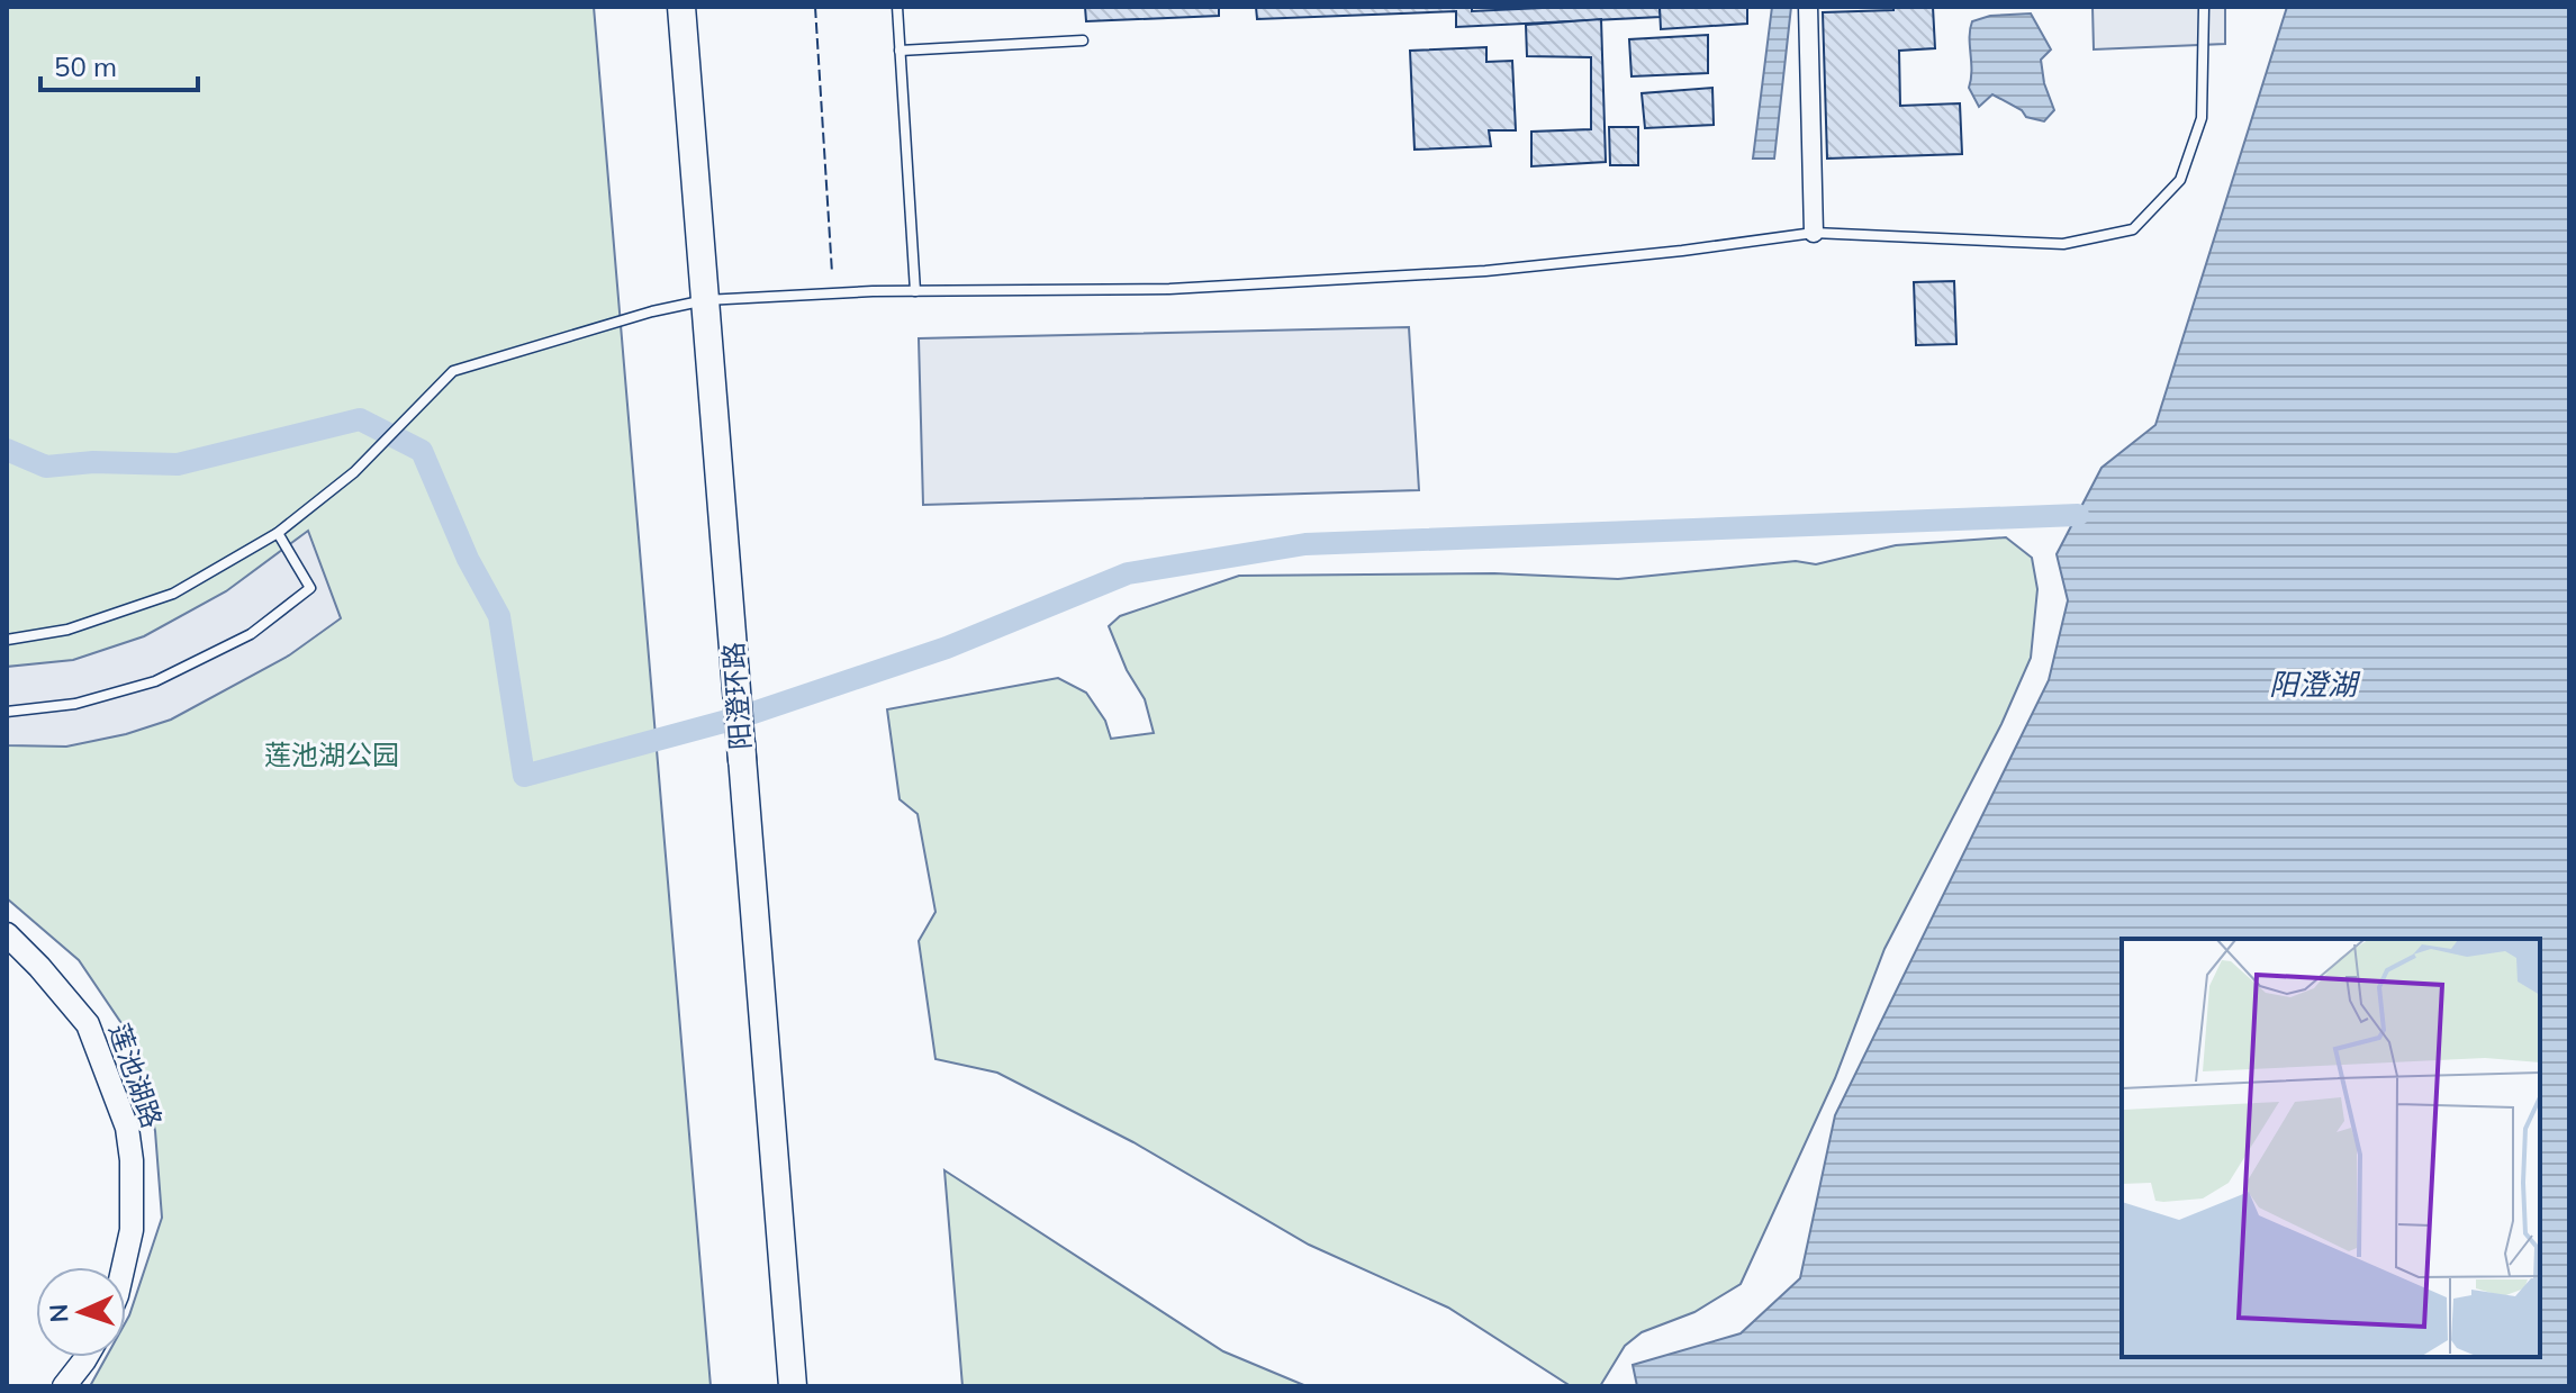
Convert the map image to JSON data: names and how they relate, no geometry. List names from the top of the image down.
{
  "streets": {
    "main road": ["阳澄环路"],
    "street": ["莲池湖路"]
  },
  "water": ["阳澄湖"],
  "parks": ["莲池湖公园"],
  "scale_bar": "50 m",
  "north": "left"
}
